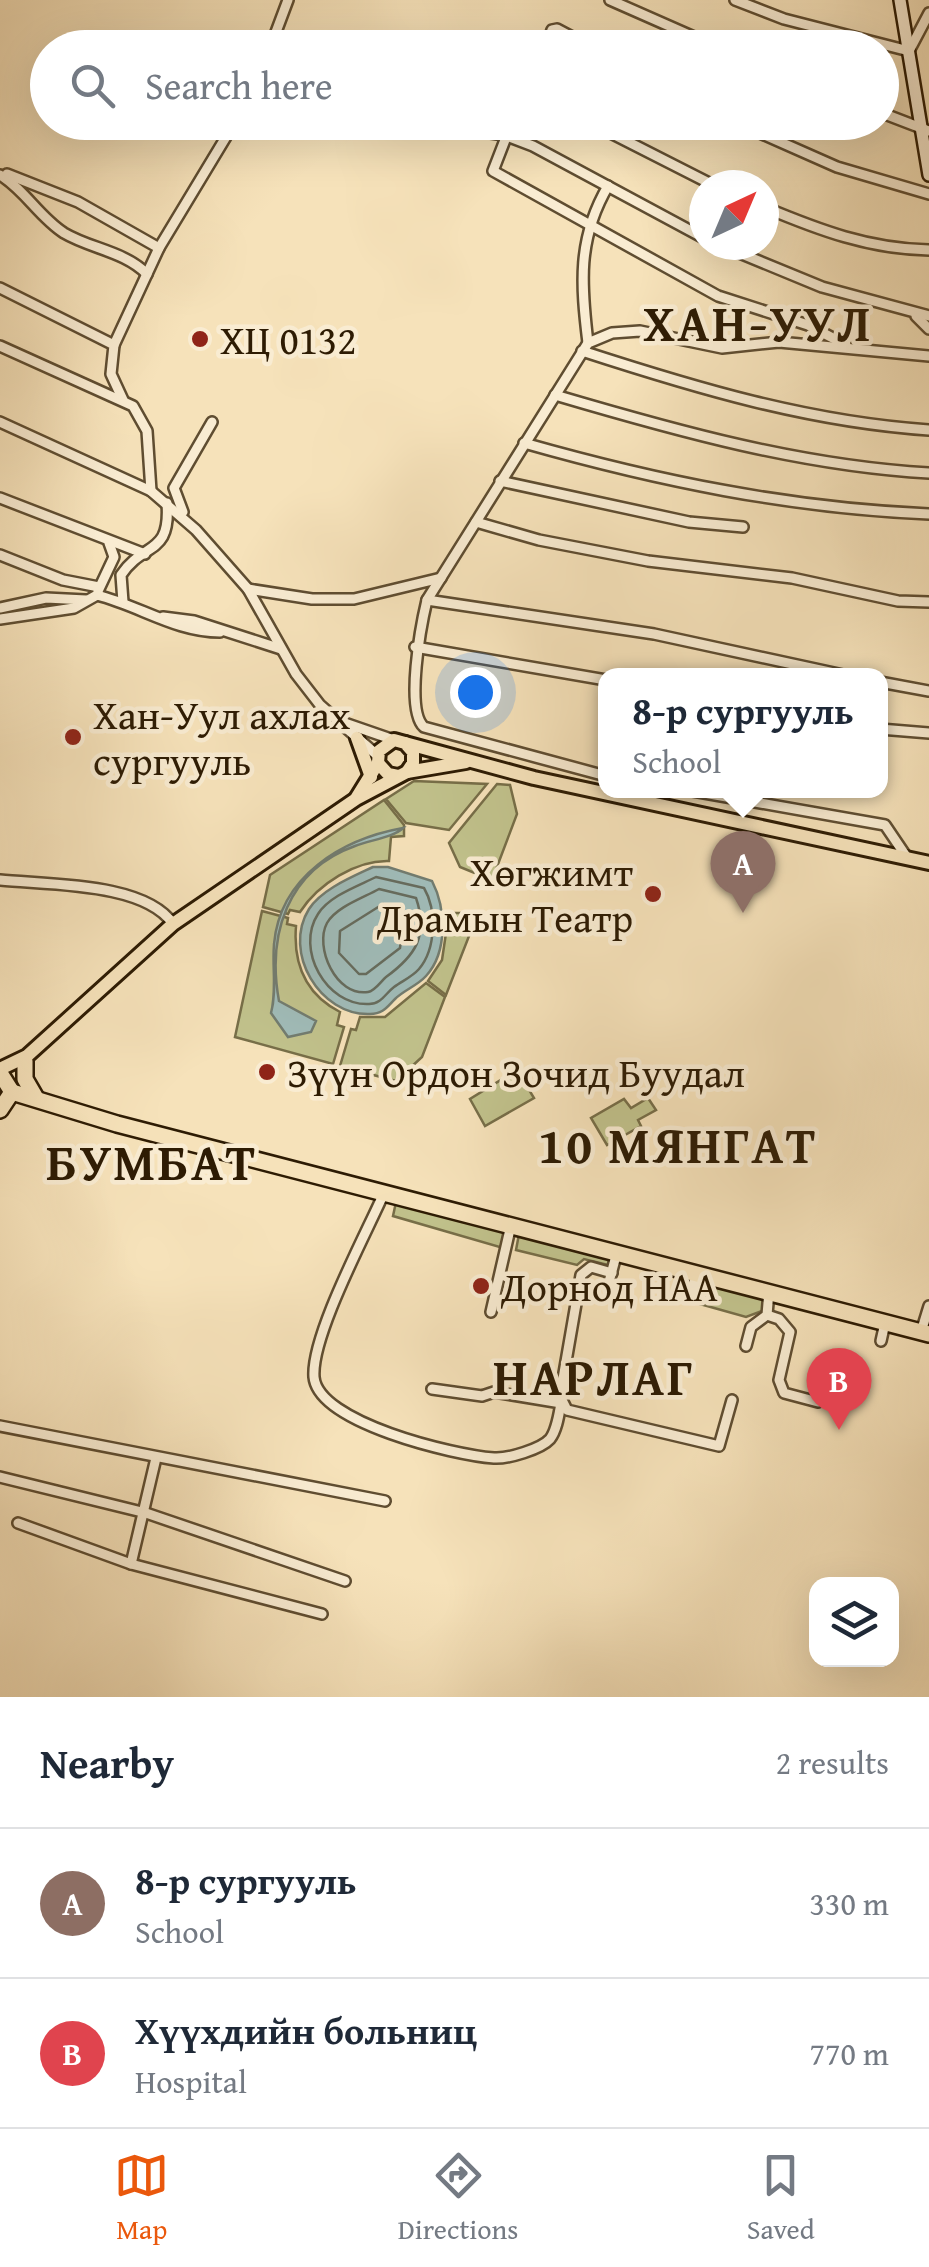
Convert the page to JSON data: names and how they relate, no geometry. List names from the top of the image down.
{
  "districts": [
    "ХАН-УУЛ",
    "10 МЯНГАТ",
    "БУМБАТ",
    "НАРЛАГ"
  ],
  "places": [
    "ХЦ 0132",
    "Хан-Уул ахлах сургууль",
    "Хөгжимт Драмын Театр",
    "Зүүн Ордон Зочид Буудал",
    "Дорнод НАА"
  ],
  "north": "top right",
  "page": {
    "search": "Search here",
    "popup": ["8-р сургууль", "School"],
    "pins": ["A", "B"],
    "heading": ["Nearby", "2 results"],
    "list": [
      {
        "mark": "A",
        "name": "8-р сургууль",
        "note": "School",
        "value": "330 m"
      },
      {
        "mark": "B",
        "name": "Хүүхдийн больниц",
        "note": "Hospital",
        "value": "770 m"
      }
    ],
    "nav": ["Map", "Directions", "Saved"]
  }
}
